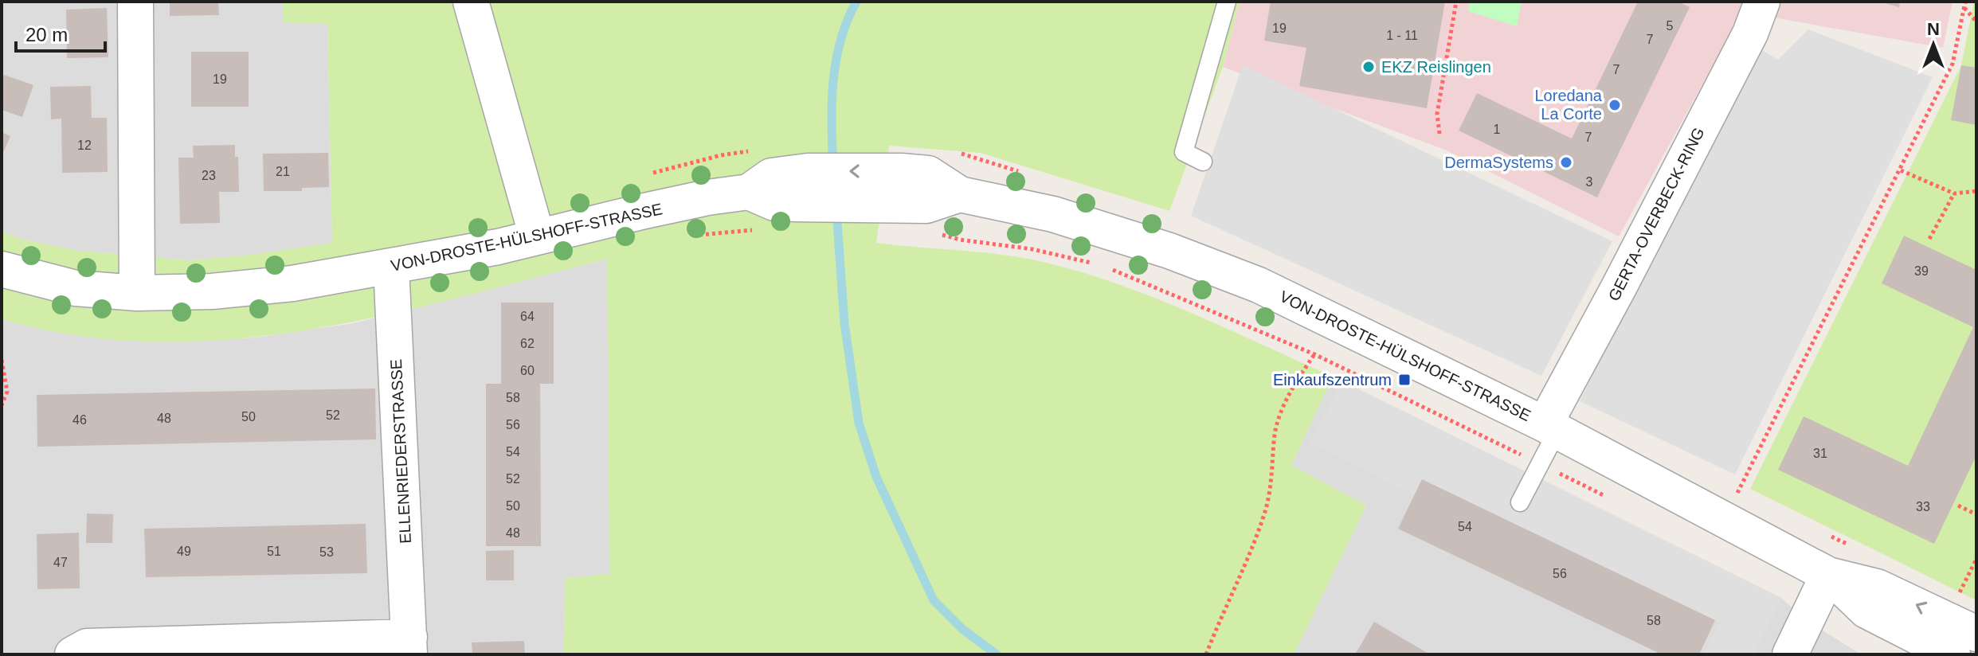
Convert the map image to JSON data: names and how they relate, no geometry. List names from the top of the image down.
{
  "streets": {
    "street": ["GERTA-OVERBECK-RING", "VON-DROSTE-HÜLSHOFF-STRASSE", "ELLENRIEDERSTRASSE"]
  },
  "crossings": [
    ["GERTA-OVERBECK-RING", "VON-DROSTE-HÜLSHOFF-STRASSE"],
    ["VON-DROSTE-HÜLSHOFF-STRASSE", "ELLENRIEDERSTRASSE"]
  ],
  "places": {
    "other": ["EKZ Reislingen", "Loredana La Corte", "DermaSystems"],
    "transit": ["Einkaufszentrum"]
  },
  "house_numbers": [
    "5",
    "19",
    "1 - 11",
    "7",
    "7",
    "19",
    "1",
    "7",
    "12",
    "21",
    "23",
    "3",
    "39",
    "64",
    "62",
    "60",
    "58",
    "52",
    "50",
    "48",
    "46",
    "56",
    "54",
    "31",
    "52",
    "50",
    "33",
    "54",
    "48",
    "49",
    "51",
    "53",
    "47",
    "56",
    "58"
  ],
  "scale_bar": "20 m",
  "north": "top"
}
